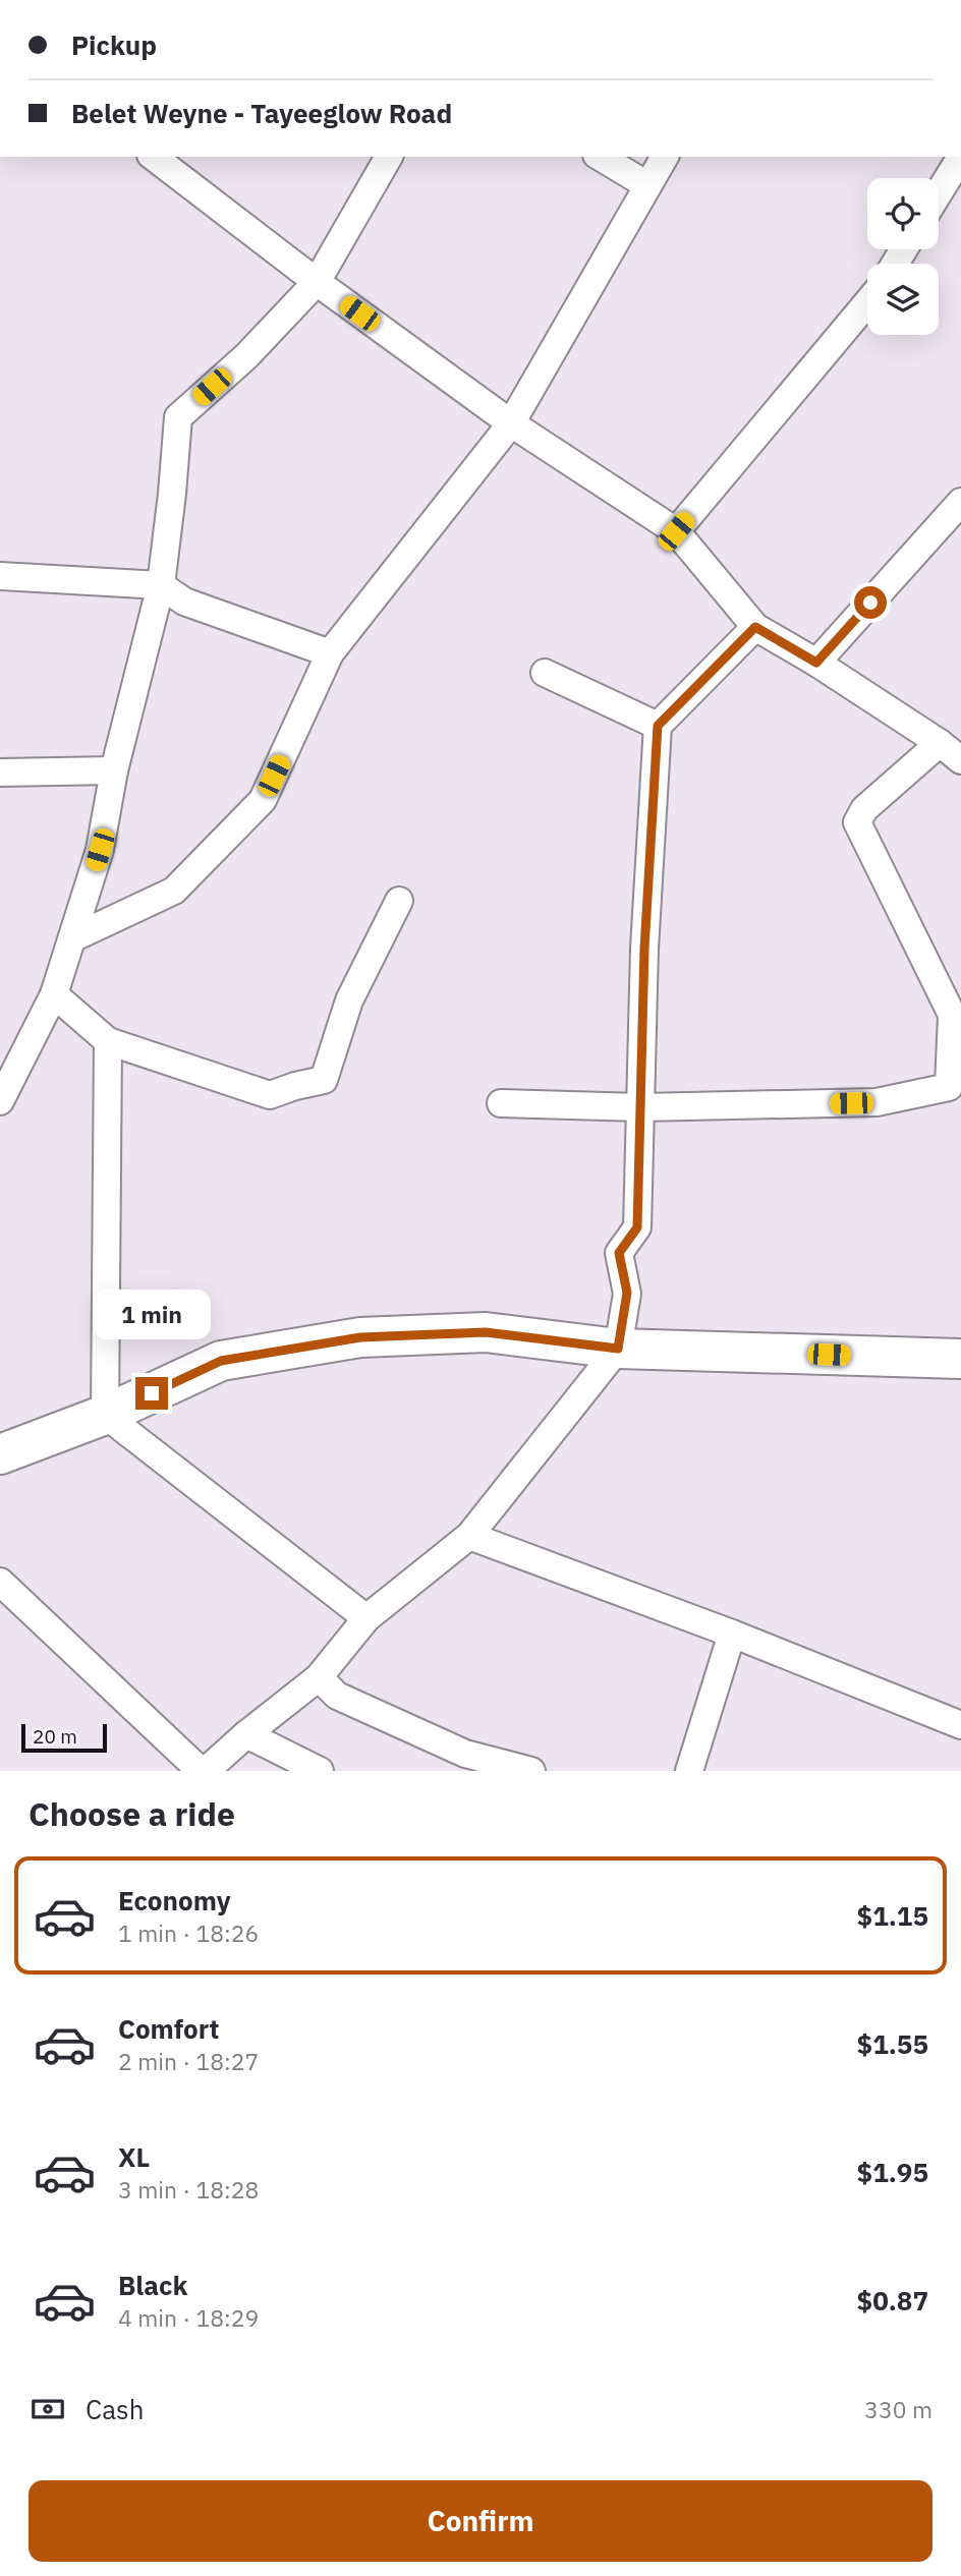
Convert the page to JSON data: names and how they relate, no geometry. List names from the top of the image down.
{
  "scale_bar": "20 m",
  "page": {
    "banner": ["Pickup", "Belet Weyne - Tayeeglow Road"],
    "bubble": "1 min",
    "scale": "20 m",
    "heading": "Choose a ride",
    "list": [
      {
        "name": "Economy",
        "note": "1 min · 18:26",
        "value": "$1.15"
      },
      {
        "name": "Comfort",
        "note": "2 min · 18:27",
        "value": "$1.55"
      },
      {
        "name": "XL",
        "note": "3 min · 18:28",
        "value": "$1.95"
      },
      {
        "name": "Black",
        "note": "4 min · 18:29",
        "value": "$0.87"
      }
    ],
    "pay": ["Cash", "330 m"],
    "buttons": "Confirm"
  }
}
